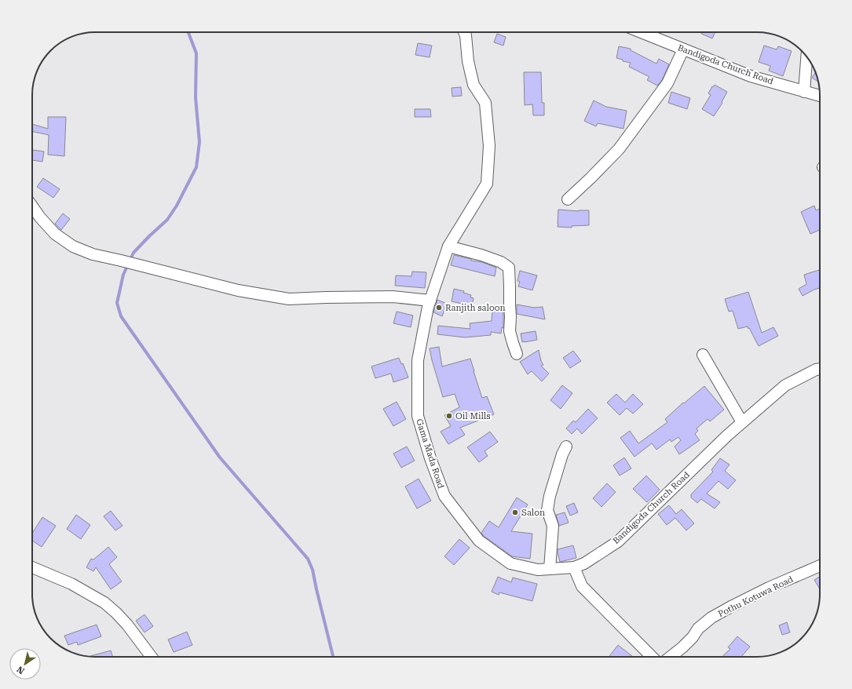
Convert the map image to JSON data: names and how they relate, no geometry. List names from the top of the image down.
{
  "streets": {
    "street": ["Bandigoda Church Road", "Gama Mada Road", "Pothu Kotuwa Road"]
  },
  "crossings": [
    ["Bandigoda Church Road", "Gama Mada Road"]
  ],
  "places": ["Ranjith saloon", "Oil Mills", "Salon"],
  "north": "bottom left"
}
